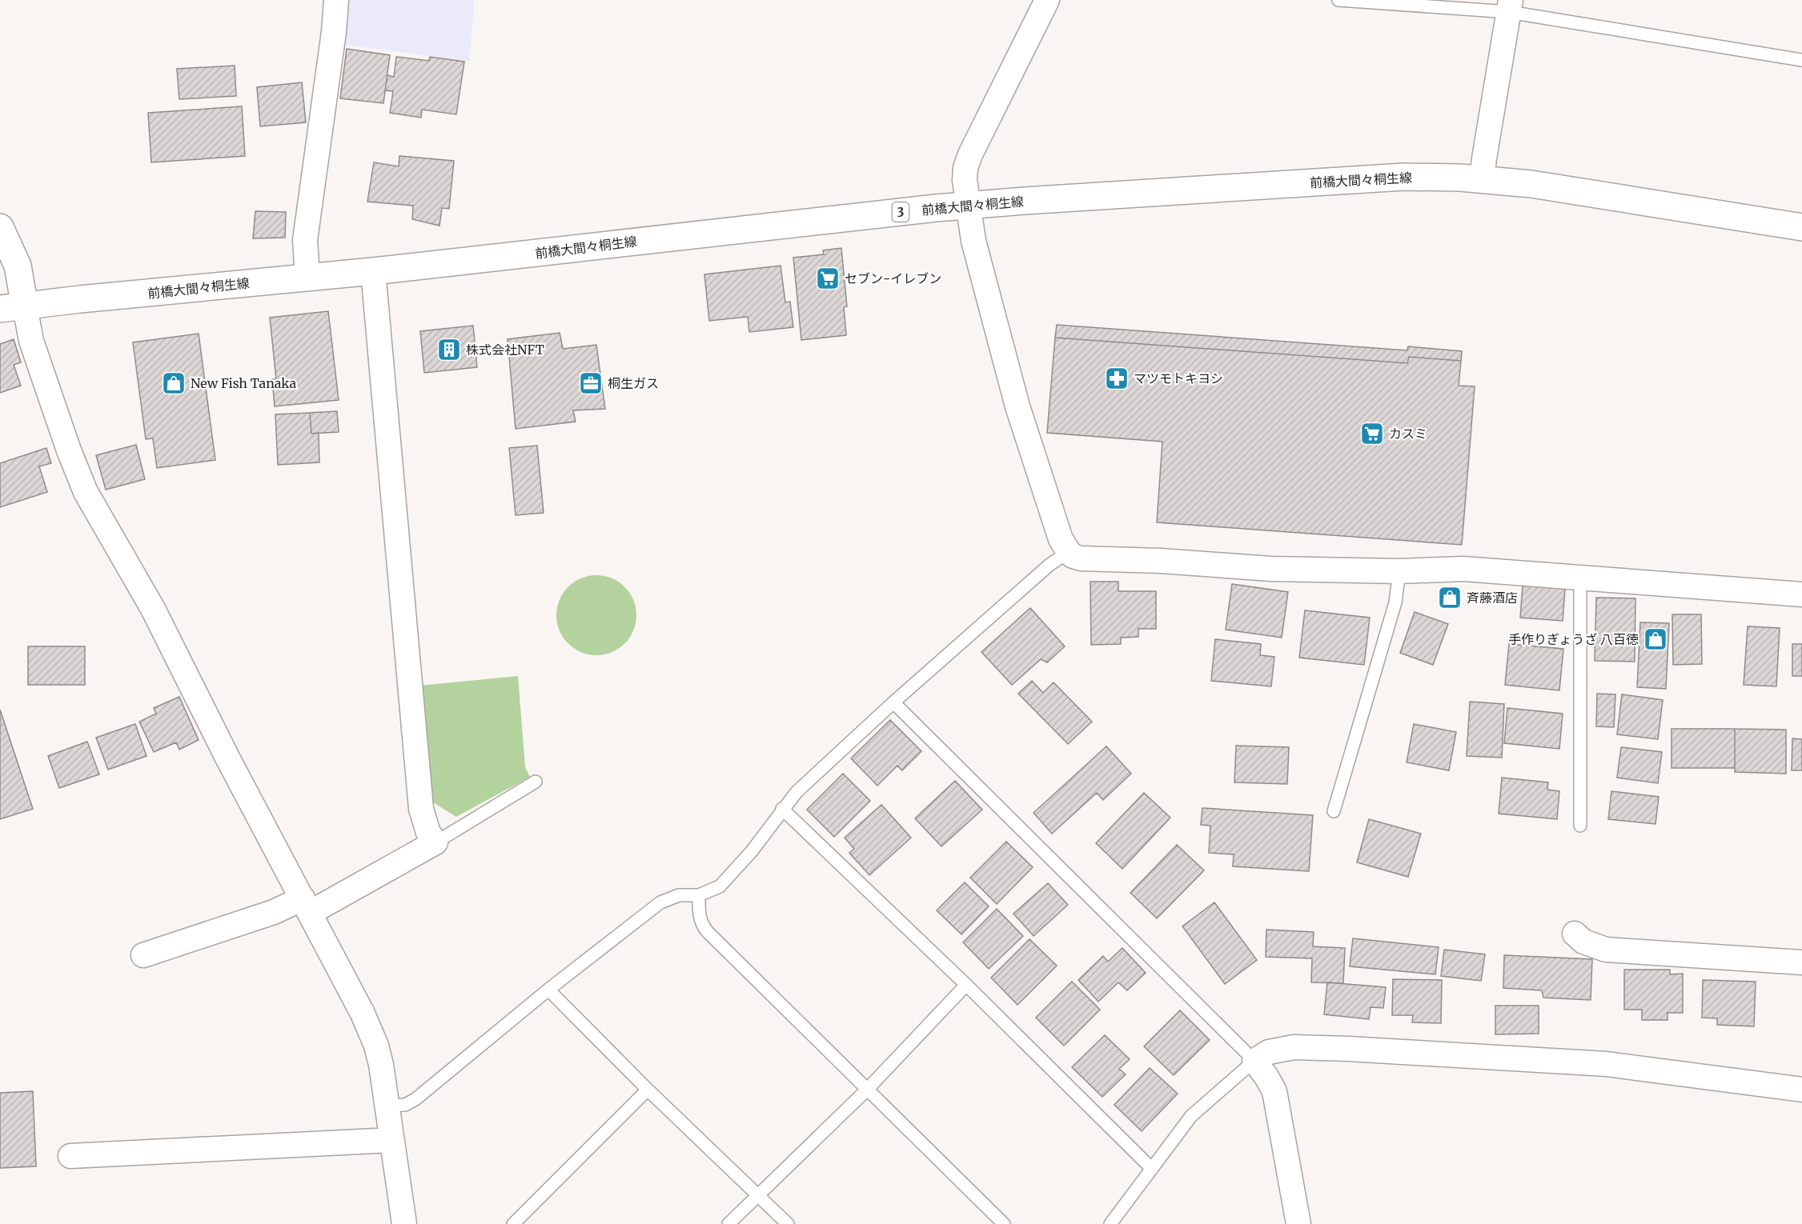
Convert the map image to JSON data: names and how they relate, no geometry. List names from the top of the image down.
{
  "streets": {
    "main road": ["前橋大間々桐生線", "3"]
  },
  "places": {
    "supermarket": ["セブン-イレブン", "カスミ"],
    "building": ["株式会社NFT"],
    "pharmacy": ["マツモトキヨシ"],
    "shop": ["New Fish Tanaka", "斉藤酒店", "手作りぎょうざ 八百徳"],
    "office": ["桐生ガス"]
  }
}
